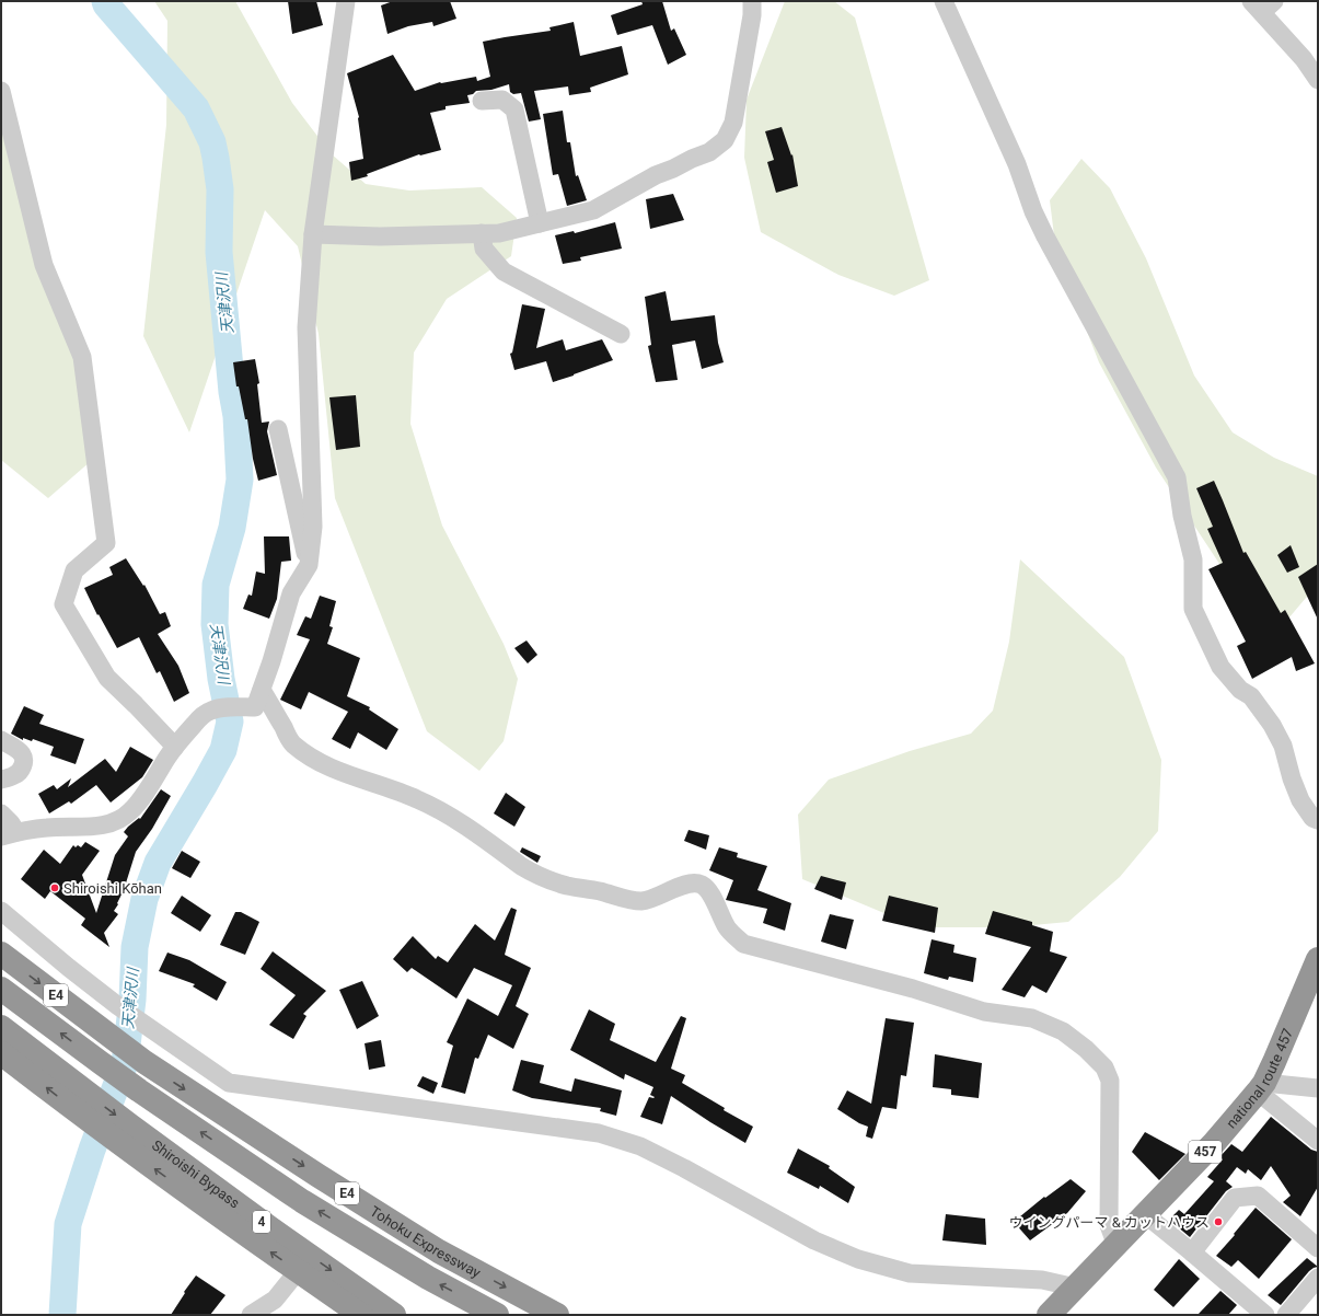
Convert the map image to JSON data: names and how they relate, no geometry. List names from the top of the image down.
{
  "streets": {
    "highway": [
      "E4",
      "national route 457",
      "457",
      "Shiroishi Bypass",
      "4",
      "Tohoku Expressway"
    ]
  },
  "water": ["天津沢川"],
  "places": ["Shiroishi Kōhan", "ウイングパーマ & カットハウス"]
}
